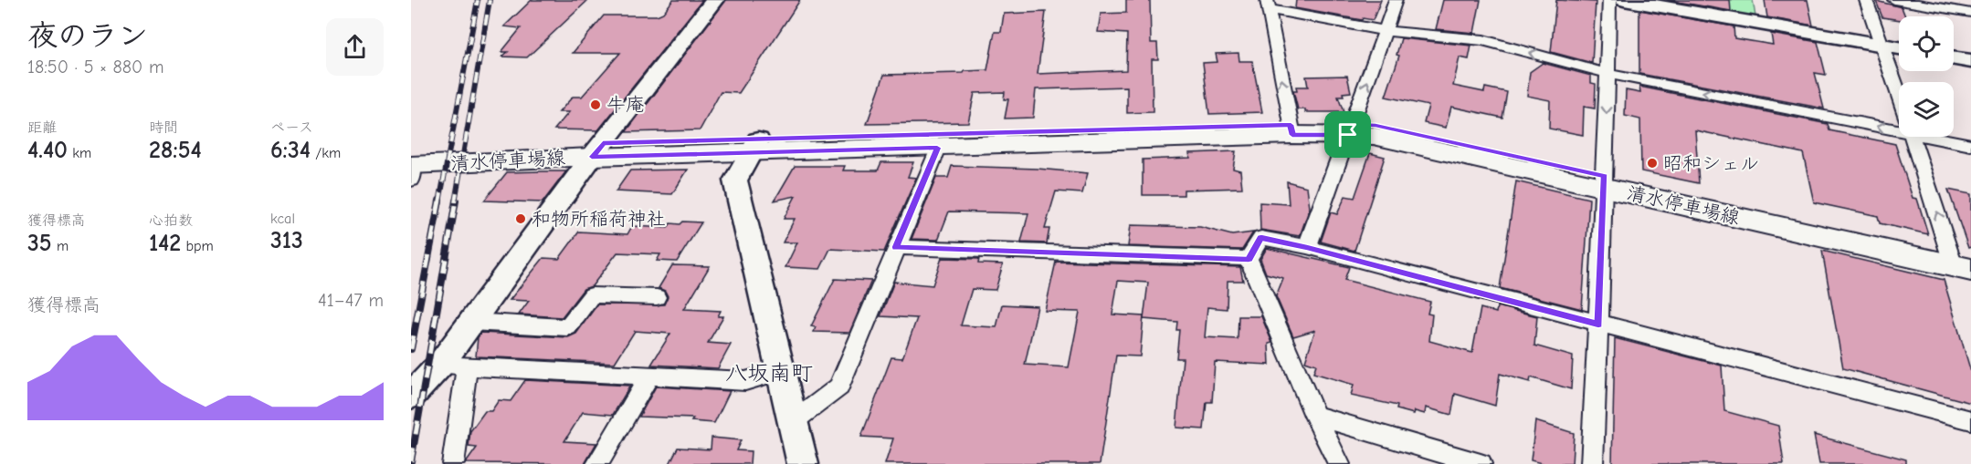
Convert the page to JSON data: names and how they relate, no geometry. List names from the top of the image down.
{
  "streets": {
    "main road": ["清水停車場線"]
  },
  "districts": ["八坂南町"],
  "places": ["牛庵", "昭和シェル", "和物所稲荷神社"],
  "page": {
    "heading": ["夜のラン", "18:50 · 5 × 880 m"],
    "stats": [
      ["距離", "4.40 km"],
      ["時間", "28:54"],
      ["ペース", "6:34 /km"],
      ["獲得標高", "35 m"],
      ["心拍数", "142 bpm"],
      ["kcal", "313"]
    ],
    "chart": ["獲得標高", "41–47 m"]
  }
}
